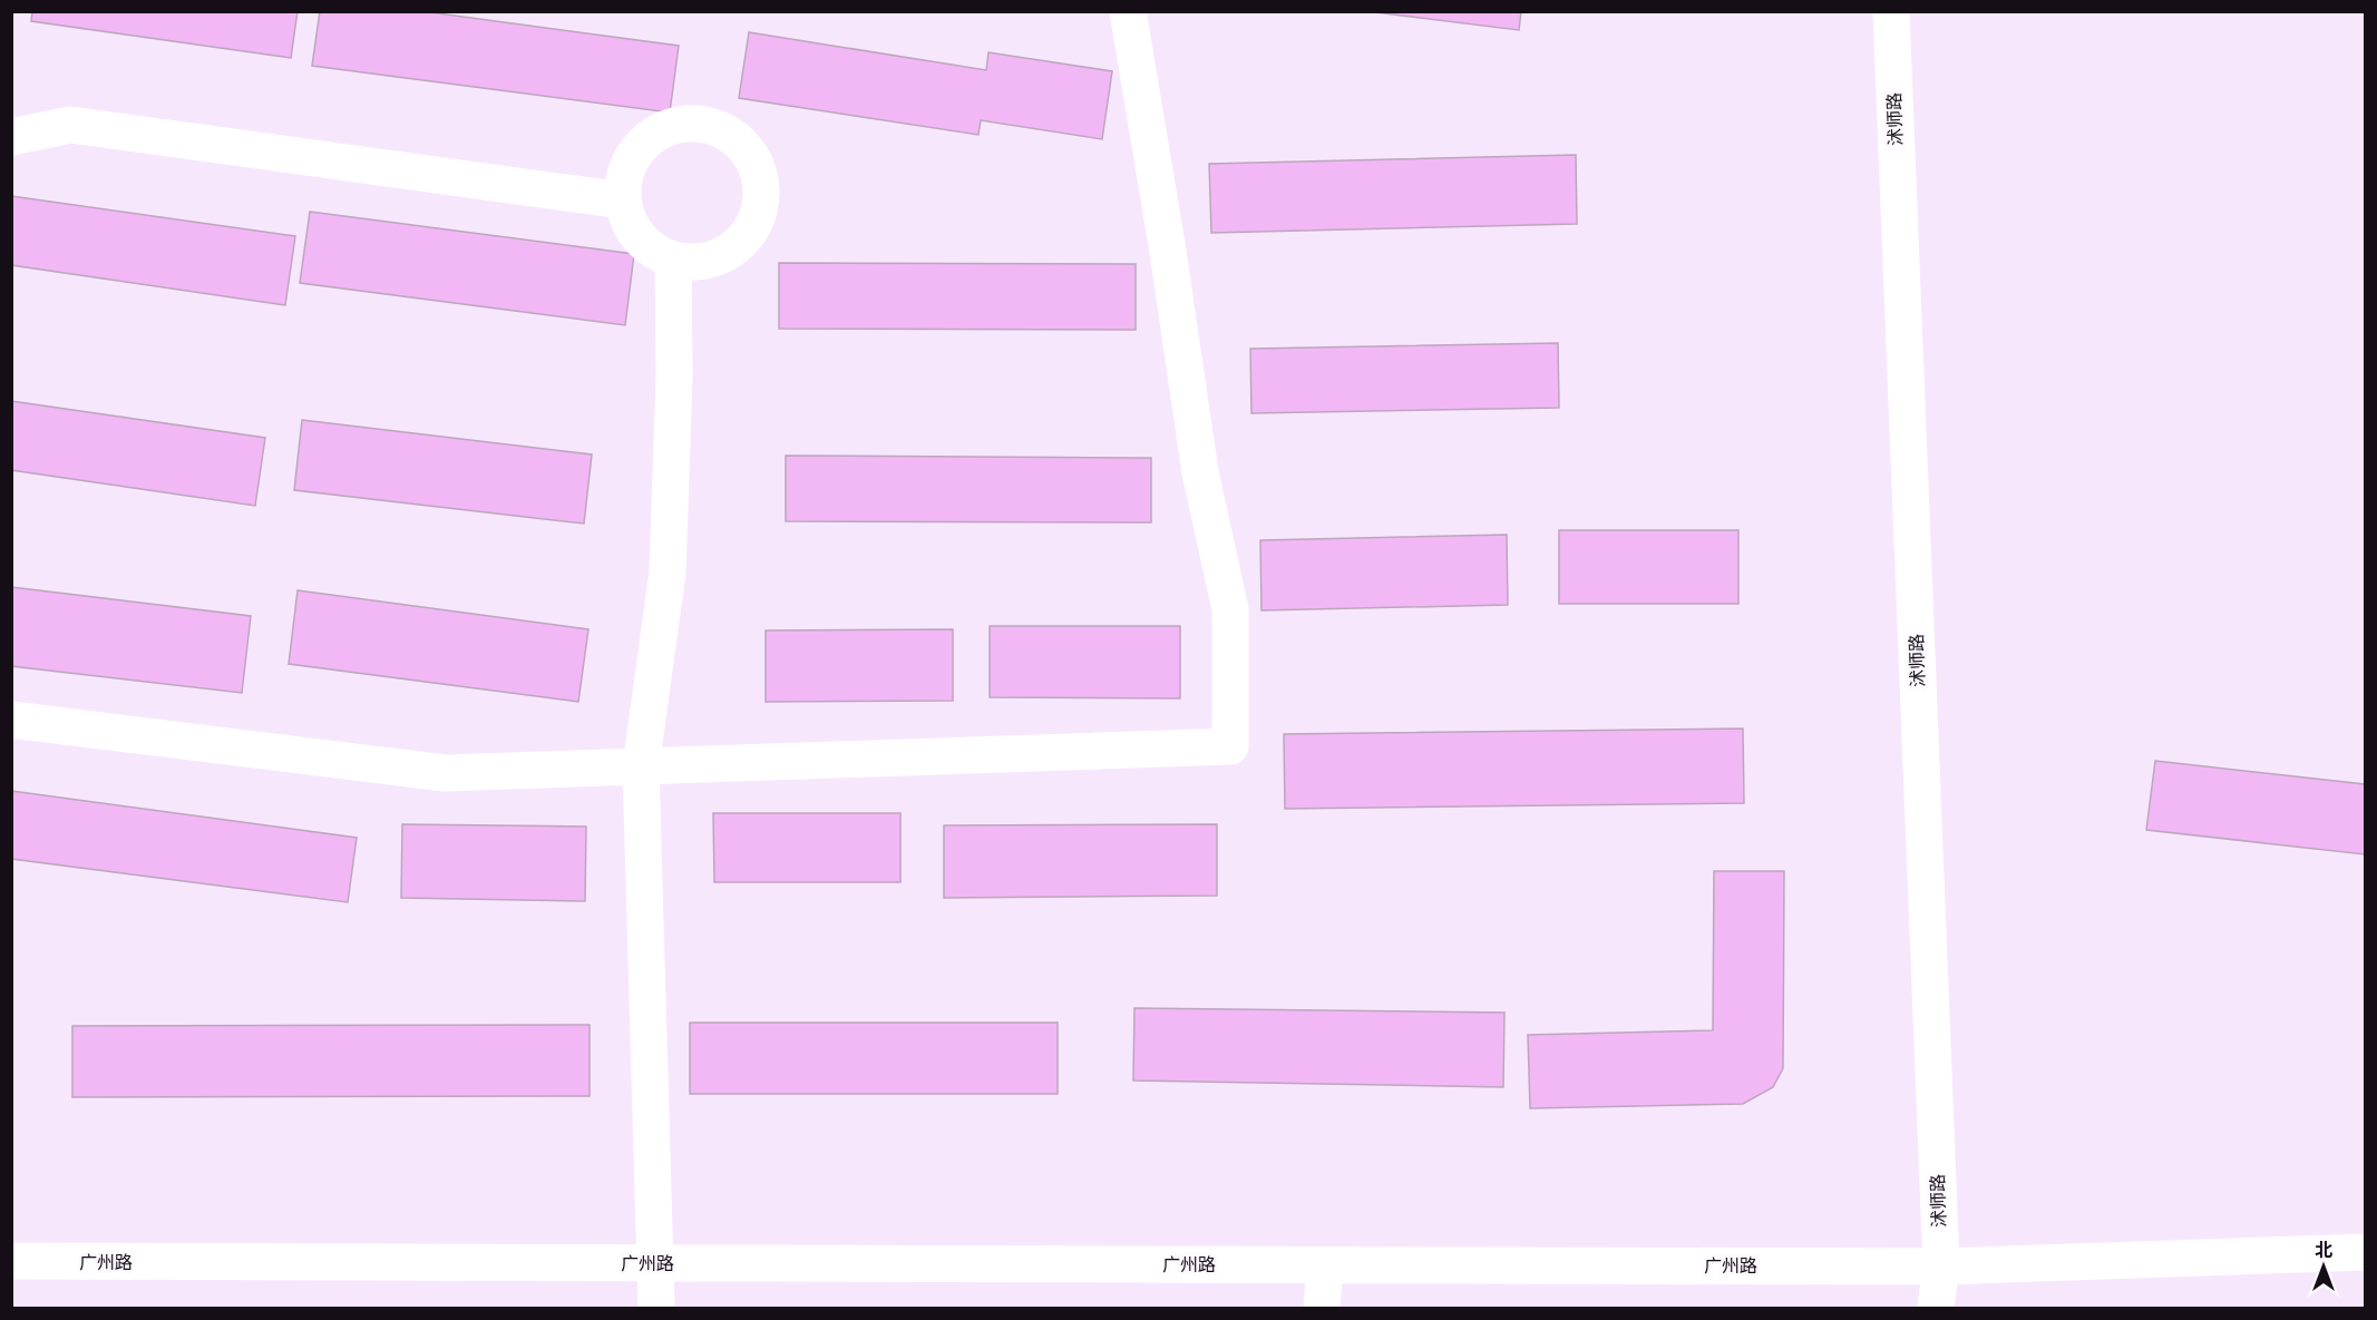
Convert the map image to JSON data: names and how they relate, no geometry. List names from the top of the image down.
{
  "streets": {
    "street": ["沭师路", "广州路"]
  },
  "crossings": [
    ["沭师路", "广州路"]
  ],
  "north": "top"
}
